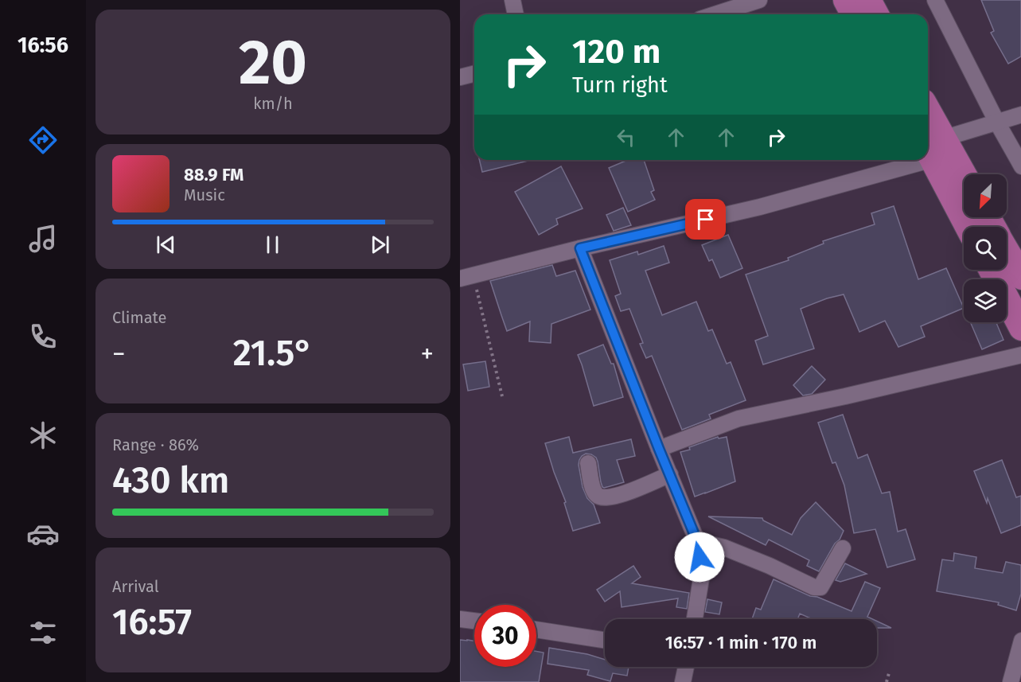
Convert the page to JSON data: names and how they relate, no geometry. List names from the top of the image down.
{
  "north": "bottom left",
  "page": {
    "tabs": "16:56",
    "tile": [
      ["20", "km/h"],
      "Climate",
      ["Range · 86%", "430 km"],
      ["Arrival", "16:57"]
    ],
    "turn": ["120 m", "Turn right"],
    "song": ["88.9 FM", "Music"],
    "heat": ["−", "21.5°", "+"],
    "limit": "30",
    "trip": "16:57 · 1 min · 170 m"
  }
}
